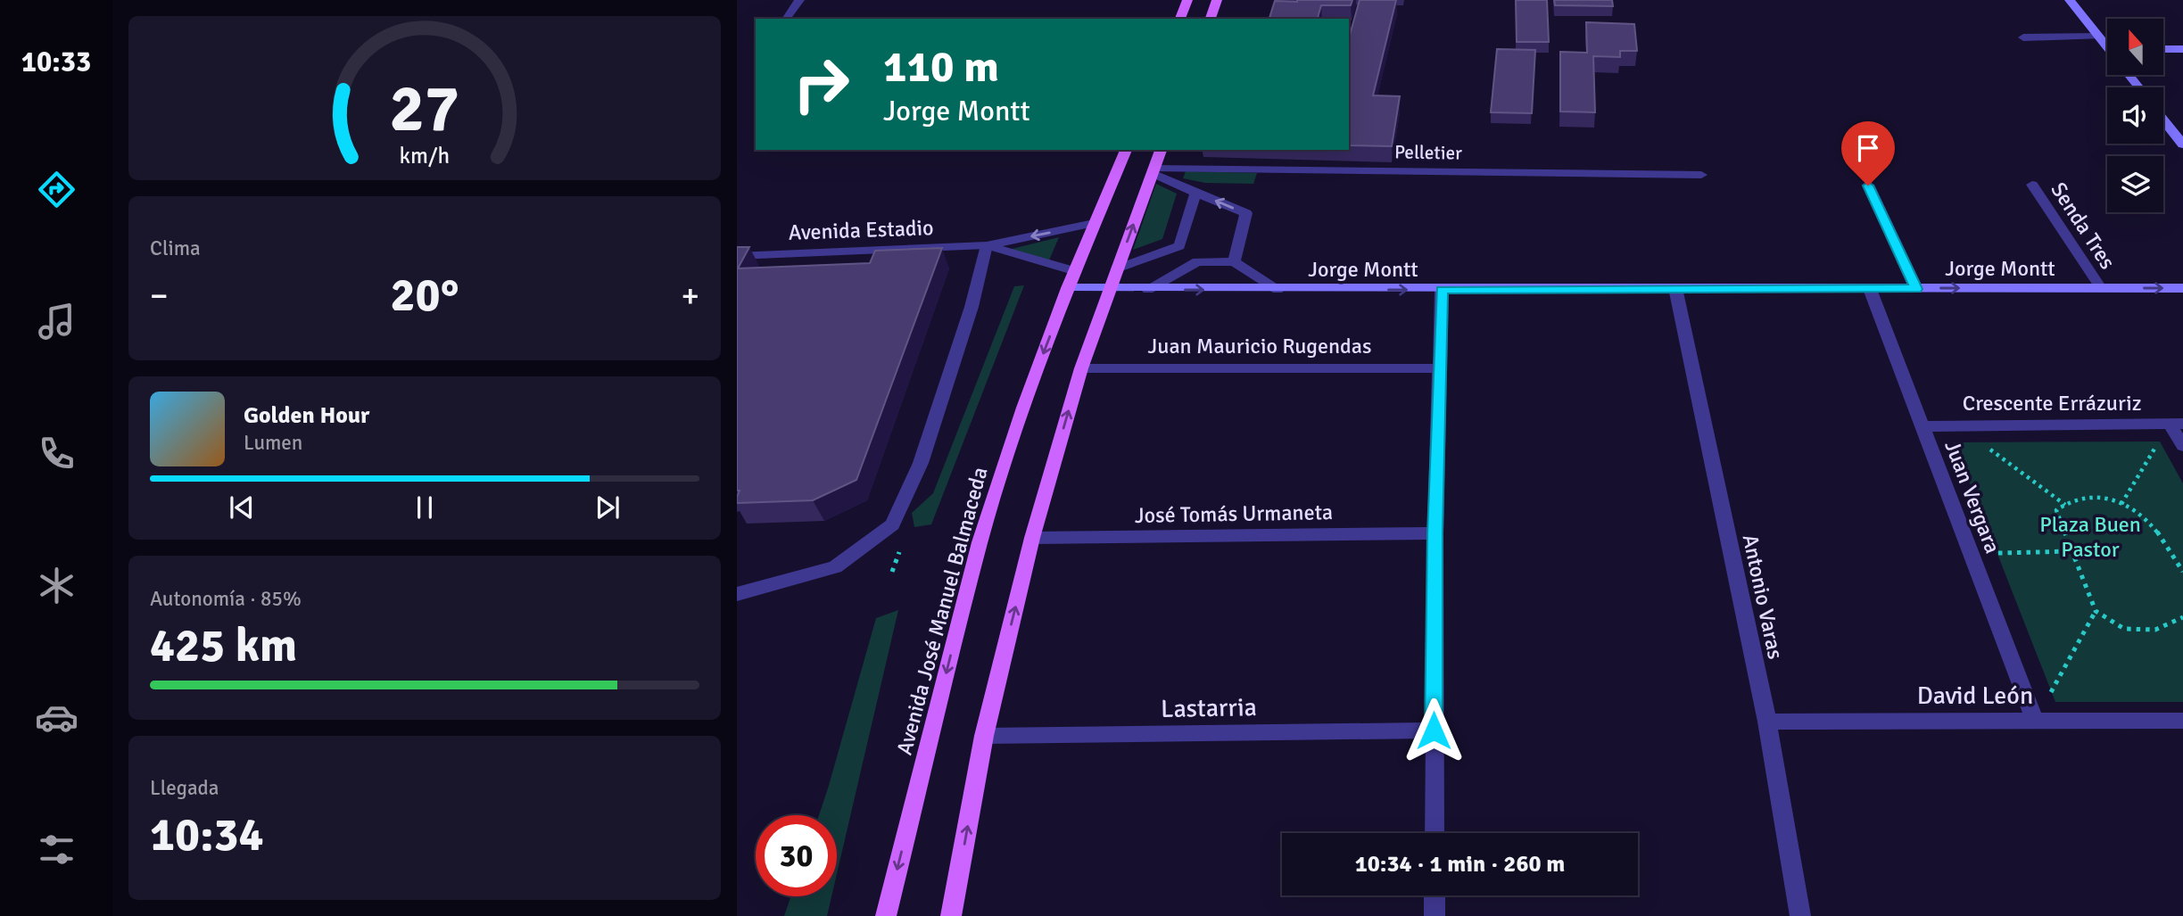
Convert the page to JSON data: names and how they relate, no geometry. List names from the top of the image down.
{
  "streets": {
    "main road": ["Avenida José Manuel Balmaceda"],
    "street": [
      "Pelletier",
      "Senda Tres",
      "Avenida Estadio",
      "Jorge Montt",
      "Juan Mauricio Rugendas",
      "Crescente Errázuriz",
      "Juan Vergara",
      "José Tomás Urmaneta",
      "Antonio Varas",
      "David León",
      "Lastarria"
    ]
  },
  "crossings": [
    ["Senda Tres", "Jorge Montt"],
    ["Avenida Estadio", "Avenida José Manuel Balmaceda"],
    ["Jorge Montt", "Juan Vergara"],
    ["Jorge Montt", "Antonio Varas"],
    ["Jorge Montt", "Avenida José Manuel Balmaceda"],
    ["Crescente Errázuriz", "Juan Vergara"],
    ["Juan Vergara", "David León"],
    ["Antonio Varas", "David León"]
  ],
  "one_way": ["Jorge Montt"],
  "parks": ["Plaza Buen Pastor"],
  "north": "top",
  "page": {
    "tabs": "10:33",
    "turn": ["110 m", "Jorge Montt"],
    "tile": [
      "Clima",
      ["Autonomía · 85%", "425 km"],
      ["Llegada", "10:34"]
    ],
    "heat": ["−", "20°", "+"],
    "song": ["Golden Hour", "Lumen"],
    "limit": "30",
    "trip": "10:34 · 1 min · 260 m",
    "gauge": ["27", "km/h"]
  }
}
